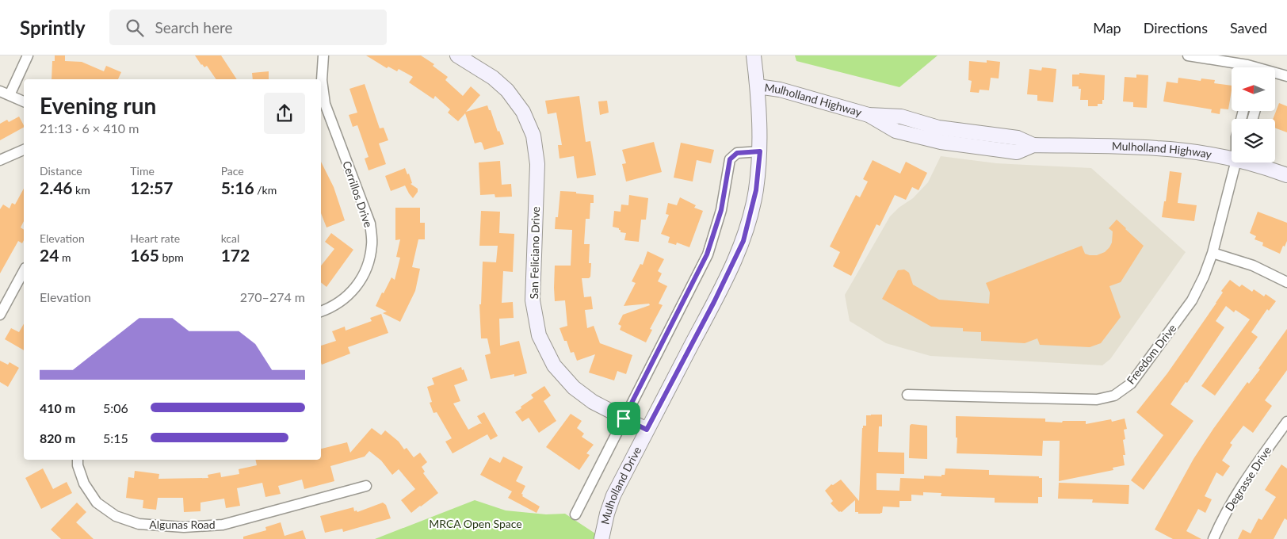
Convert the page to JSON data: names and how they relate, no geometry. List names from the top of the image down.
{
  "streets": {
    "main road": ["Mulholland Highway", "San Feliciano Drive", "Mulholland Drive"],
    "street": [
      "Cerrillos Drive",
      "Freedom Drive",
      "Degrasse Drive",
      "Algunas Road"
    ]
  },
  "crossings": [
    ["Mulholland Highway", "Mulholland Drive"],
    ["San Feliciano Drive", "Mulholland Drive"]
  ],
  "parks": ["MRCA Open Space"],
  "north": "left",
  "page": {
    "header": "Sprintly",
    "search": "Search here",
    "nav": ["Map", "Directions", "Saved"],
    "heading": ["Evening run", "21:13 · 6 × 410 m"],
    "stats": [
      ["Distance", "2.46 km"],
      ["Time", "12:57"],
      ["Pace", "5:16 /km"],
      ["Elevation", "24 m"],
      ["Heart rate", "165 bpm"],
      ["kcal", "172"]
    ],
    "chart": ["Elevation", "270–274 m"],
    "list": [
      {
        "name": "410 m",
        "note": "5:06"
      },
      {
        "name": "820 m",
        "note": "5:15"
      }
    ]
  }
}
